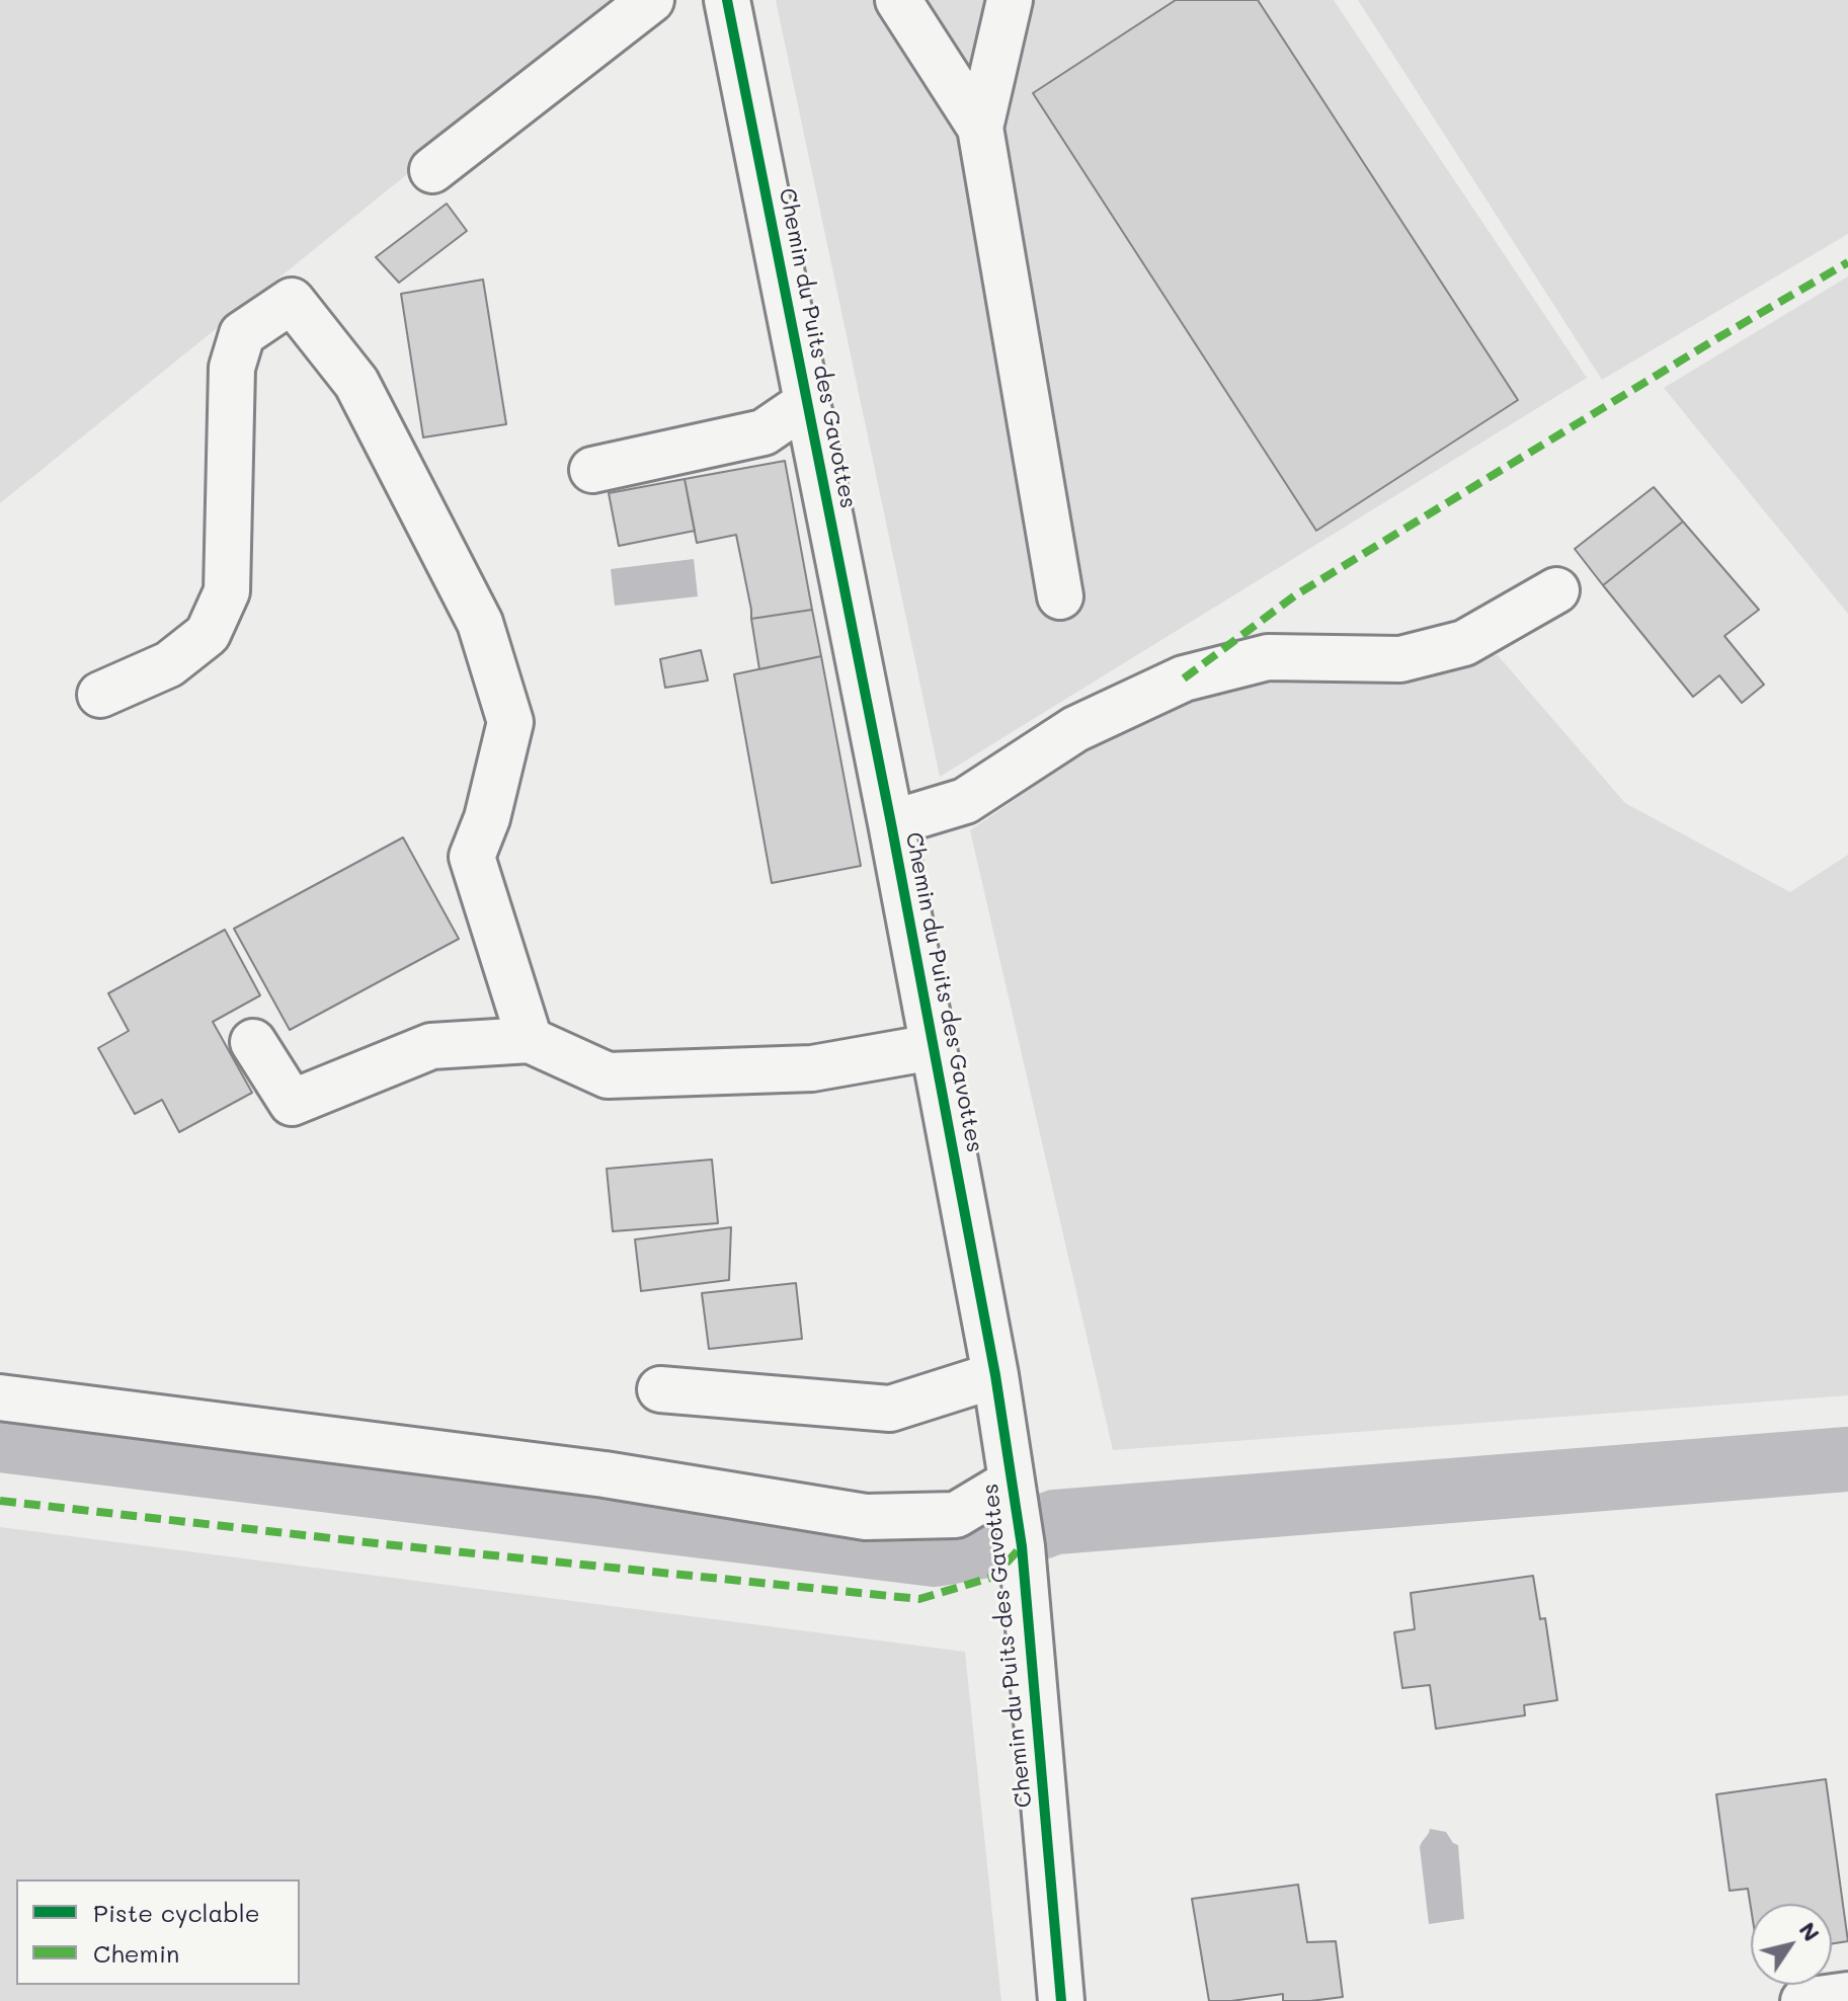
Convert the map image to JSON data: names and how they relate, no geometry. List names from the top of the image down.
{
  "streets": {
    "street": ["Chemin du Puits des Gavottes"]
  },
  "legend": ["Piste cyclable", "Chemin"],
  "north": "top right"
}
